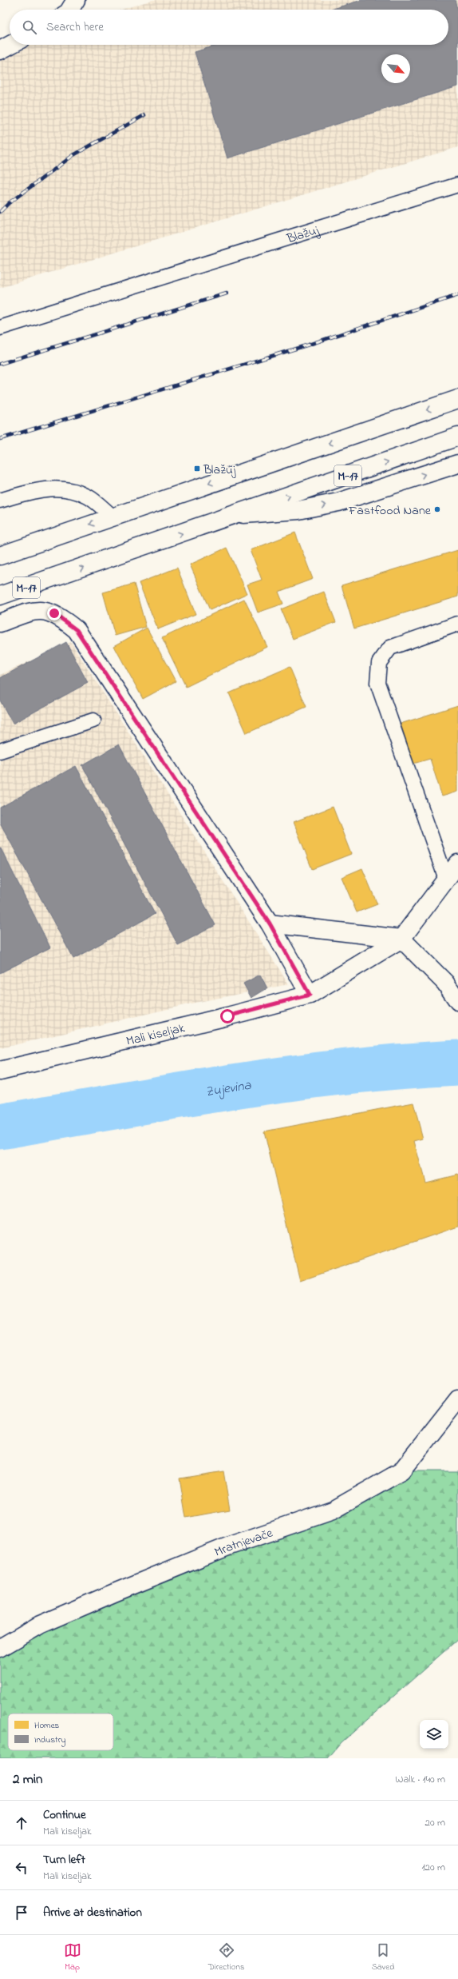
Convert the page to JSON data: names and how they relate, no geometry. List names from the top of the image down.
{
  "streets": {
    "main road": ["M-17", "Mali kiseljak", "Mratnjevače"],
    "lane": ["Blažuj"]
  },
  "water": ["Zujevina"],
  "places": {
    "transit": ["Blažuj"],
    "other": ["Fastfood Nane"]
  },
  "legend": ["Homes", "Industry"],
  "north": "bottom right",
  "page": {
    "search": "Search here",
    "heading": ["2 min", "Walk · 140 m"],
    "list": [
      ["Continue", "Mali kiseljak", "20 m"],
      ["Turn left", "Mali kiseljak", "120 m"],
      "Arrive at destination"
    ],
    "nav": ["Map", "Directions", "Saved"]
  }
}
